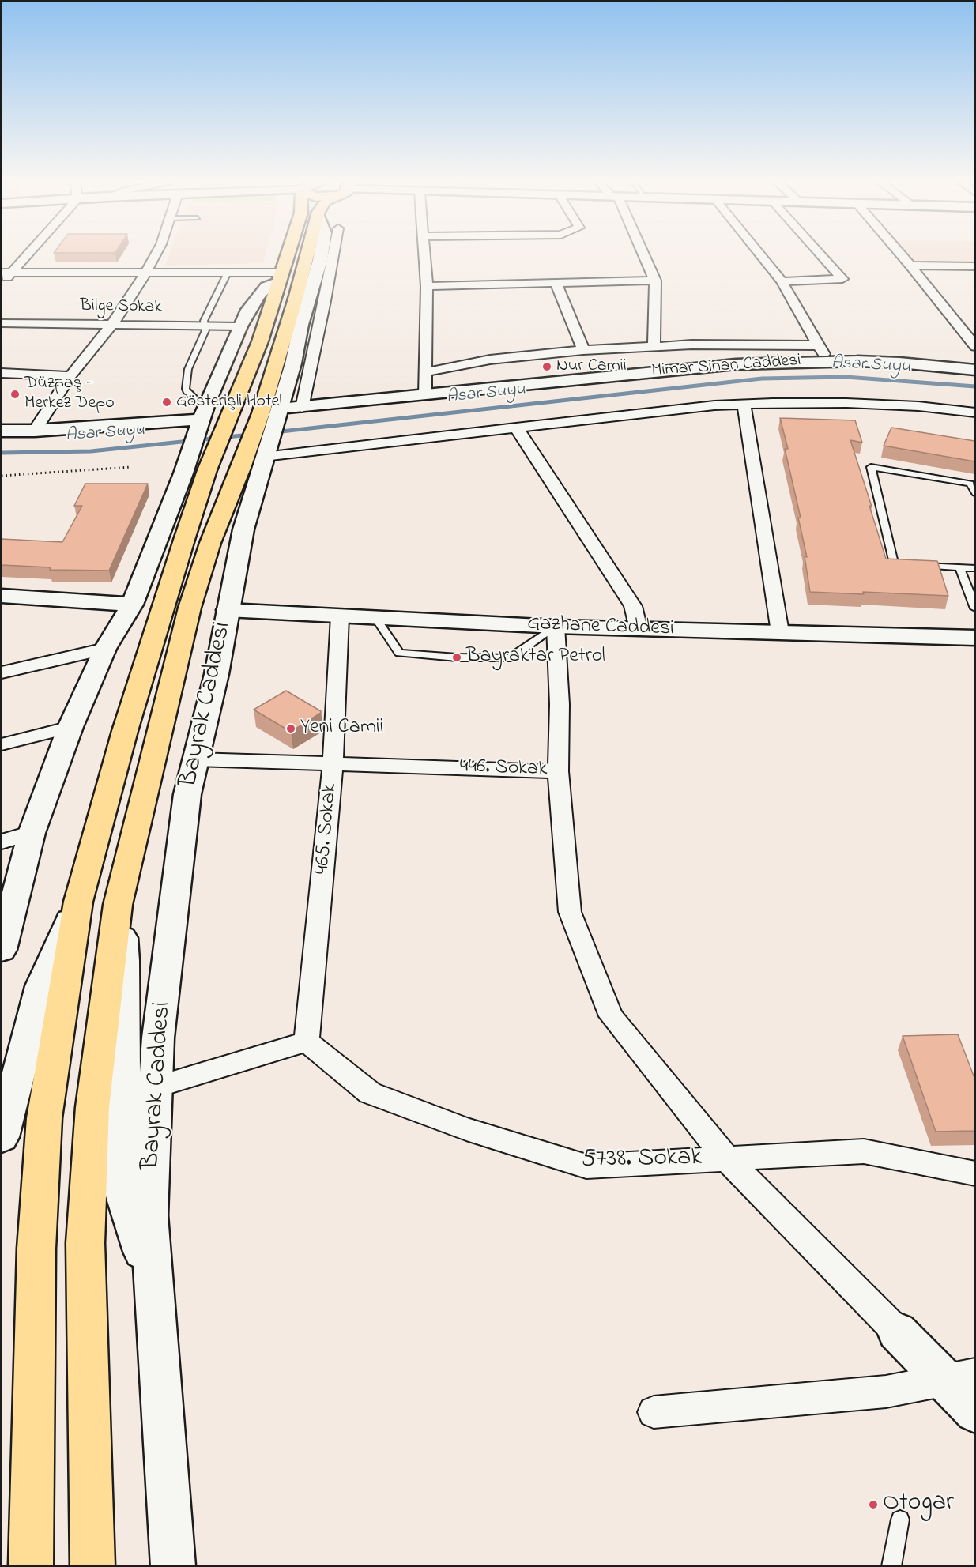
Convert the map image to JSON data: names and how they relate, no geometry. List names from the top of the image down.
{
  "streets": {
    "main road": ["Mimar Sinan Caddesi", "Gazhane Caddesi", "Bayrak Caddesi"],
    "street": [
      "Bilge Sokak",
      "446. Sokak",
      "465. Sokak",
      "5738. Sokak"
    ]
  },
  "crossings": [
    ["Mimar Sinan Caddesi", "Bayrak Caddesi"],
    ["Gazhane Caddesi", "Bayrak Caddesi"],
    ["Gazhane Caddesi", "446. Sokak"],
    ["Gazhane Caddesi", "465. Sokak"],
    ["Bayrak Caddesi", "446. Sokak"],
    ["446. Sokak", "465. Sokak"],
    ["465. Sokak", "5738. Sokak"]
  ],
  "water": ["Asar Suyu"],
  "places": [
    "Nur Camii",
    "Düzpaş - Merkez Depo",
    "Gösterişli Hotel",
    "Bayraktar Petrol",
    "Yeni Camii",
    "Otogar"
  ]
}
